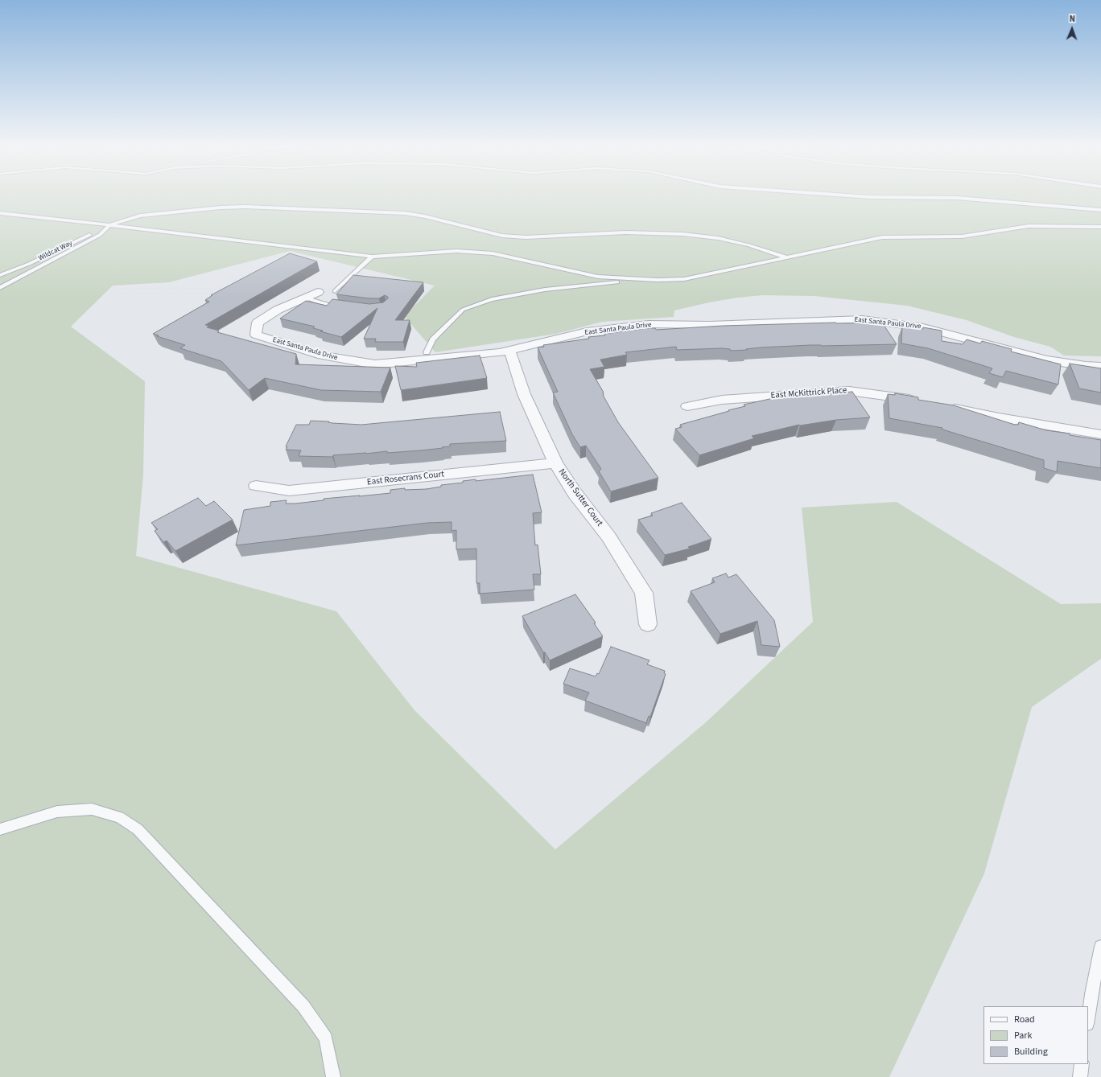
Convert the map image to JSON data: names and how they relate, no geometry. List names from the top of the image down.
{
  "streets": {
    "street": [
      "East Santa Paula Drive",
      "East McKittrick Place",
      "East Rosecrans Court",
      "North Sutter Court"
    ],
    "lane": ["Wildcat Way"]
  },
  "crossings": [
    ["East Santa Paula Drive", "North Sutter Court"],
    ["East Rosecrans Court", "North Sutter Court"]
  ],
  "legend": ["Road", "Park", "Building"],
  "north": "top"
}
